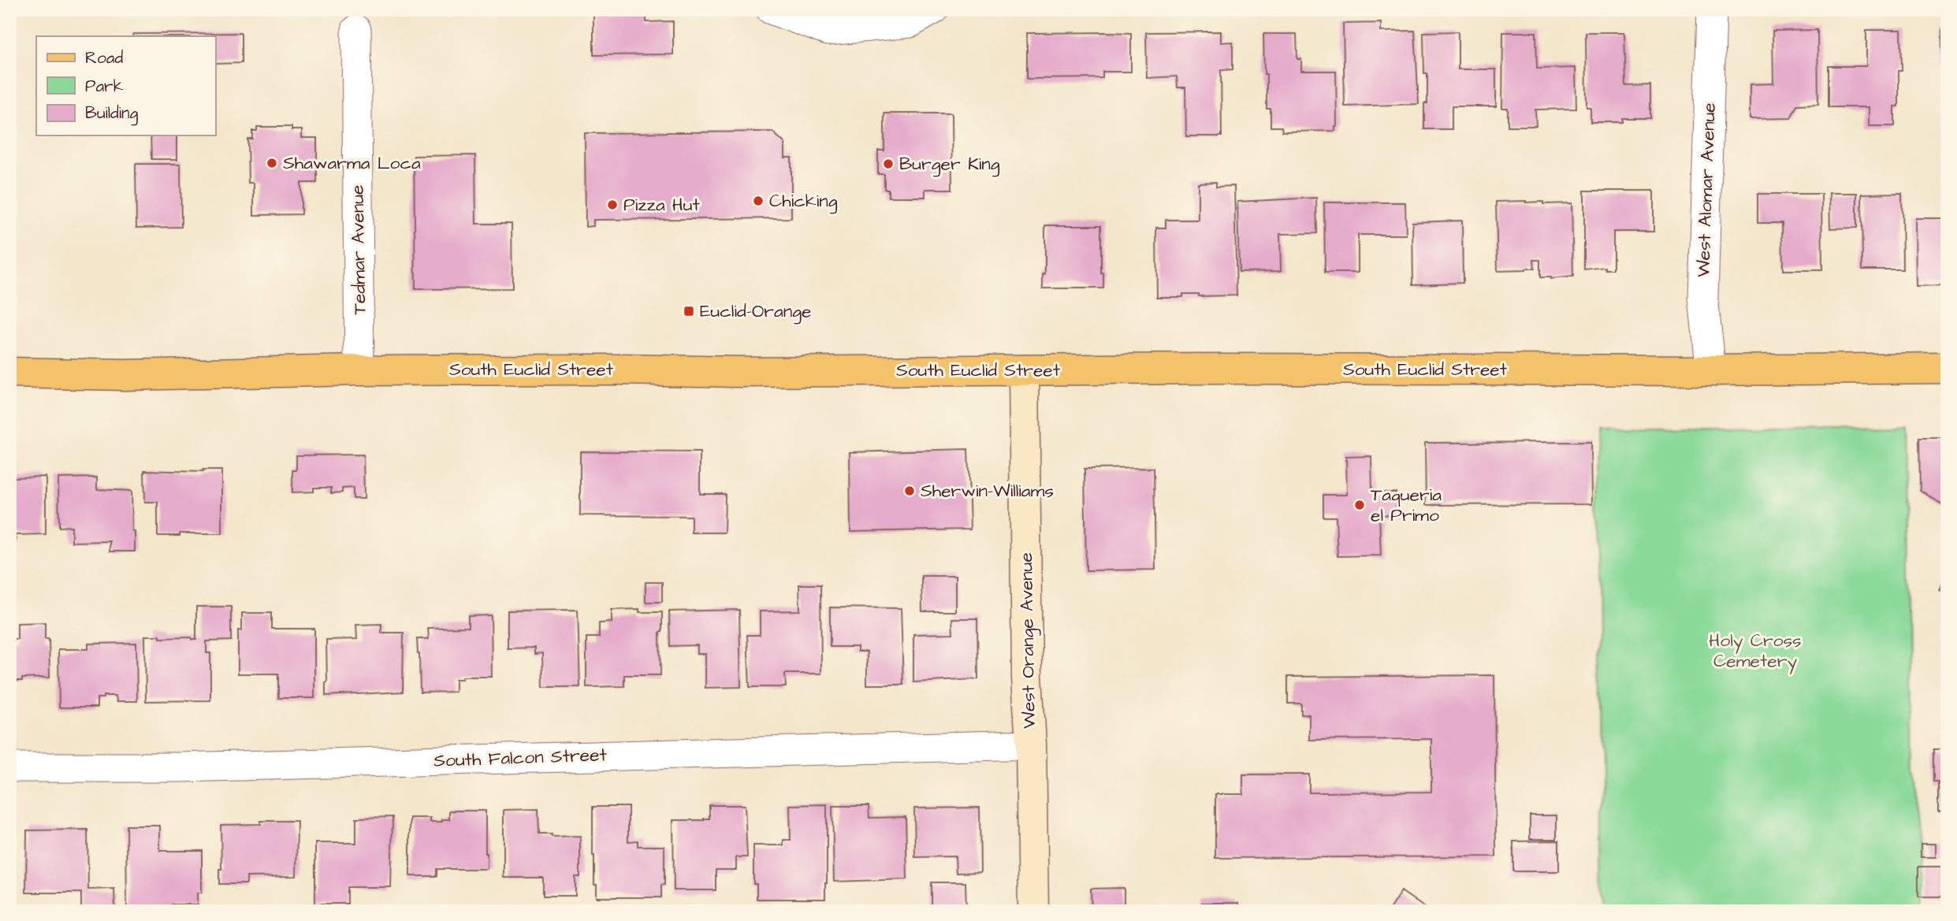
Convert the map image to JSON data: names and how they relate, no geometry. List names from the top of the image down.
{
  "streets": {
    "main road": ["South Euclid Street"],
    "street": [
      "West Alomar Avenue",
      "Tedmar Avenue",
      "West Orange Avenue",
      "South Falcon Street"
    ]
  },
  "crossings": [
    ["West Alomar Avenue", "South Euclid Street"],
    ["Tedmar Avenue", "South Euclid Street"],
    ["South Euclid Street", "West Orange Avenue"],
    ["West Orange Avenue", "South Falcon Street"]
  ],
  "parks": ["Holy Cross Cemetery"],
  "places": {
    "other": [
      "Shawarma Loca",
      "Burger King",
      "Chicking",
      "Pizza Hut",
      "Sherwin-Williams",
      "Taqueria el Primo"
    ],
    "transit": ["Euclid-Orange"]
  },
  "legend": ["Road", "Park", "Building"]
}
